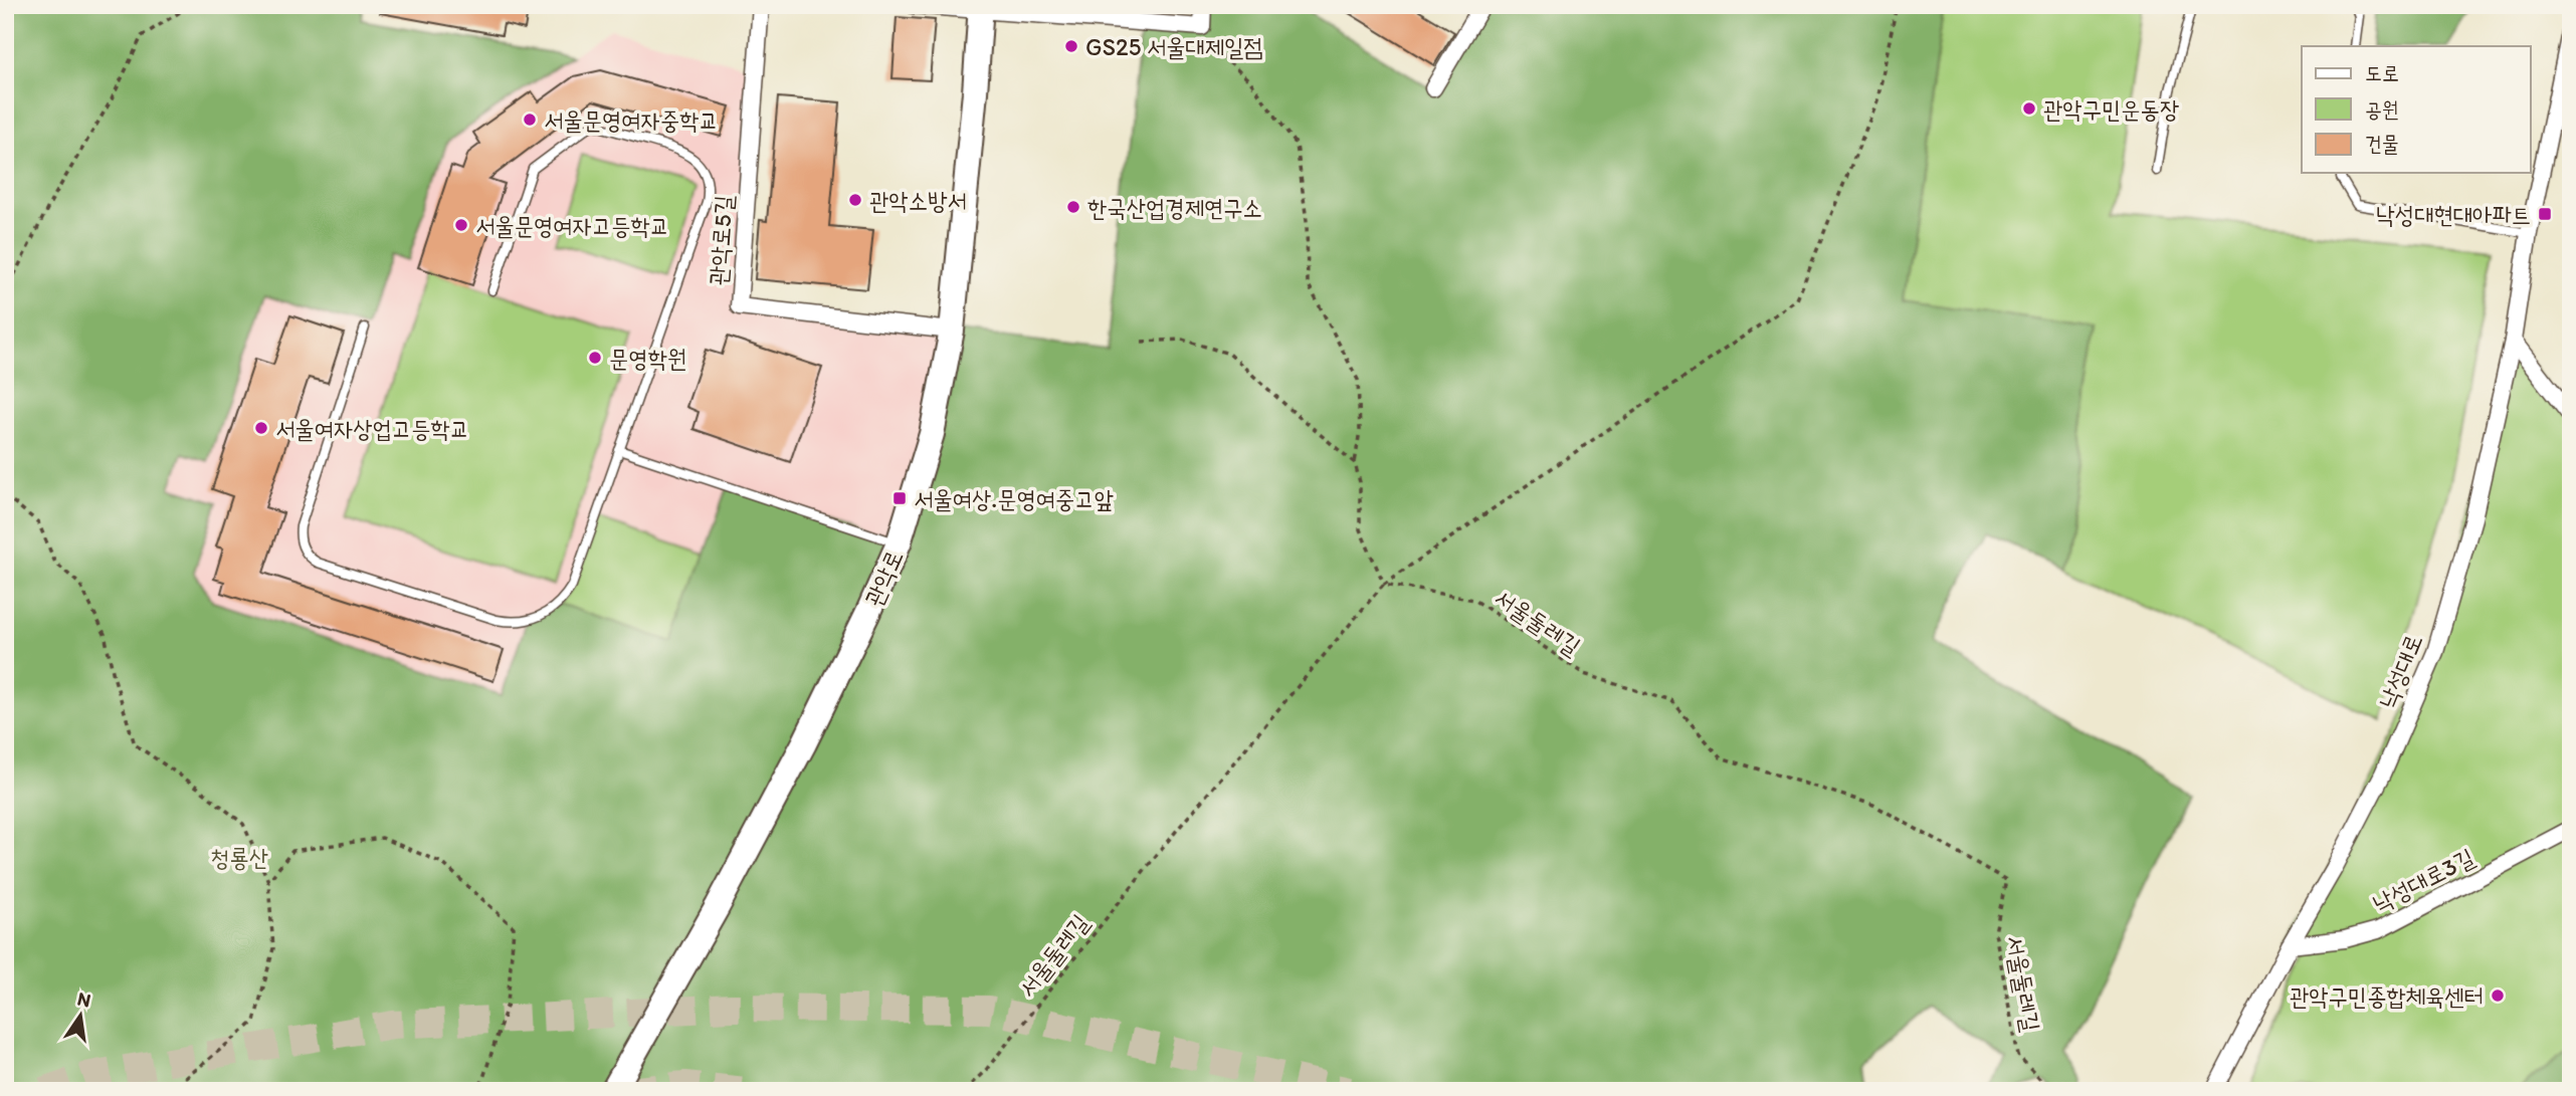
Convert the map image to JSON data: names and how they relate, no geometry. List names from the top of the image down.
{
  "streets": {
    "main road": ["관악로"],
    "street": ["관악로5길", "낙성대로", "낙성대로3길"],
    "path": ["서울둘레길"]
  },
  "crossings": [
    ["관악로5길", "관악로"],
    ["낙성대로", "낙성대로3길"]
  ],
  "parks": ["청룡산"],
  "places": {
    "other": [
      "GS25 서울대제일점",
      "관악구민운동장",
      "서울문영여자중학교",
      "관악소방서",
      "한국산업경제연구소",
      "서울문영여자고등학교",
      "문영학원",
      "서울여자상업고등학교",
      "관악구민종합체육센터"
    ],
    "transit": ["낙성대현대아파트", "서울여상.문영여중고앞"]
  },
  "legend": ["도로", "공원", "건물"],
  "north": "top"
}
